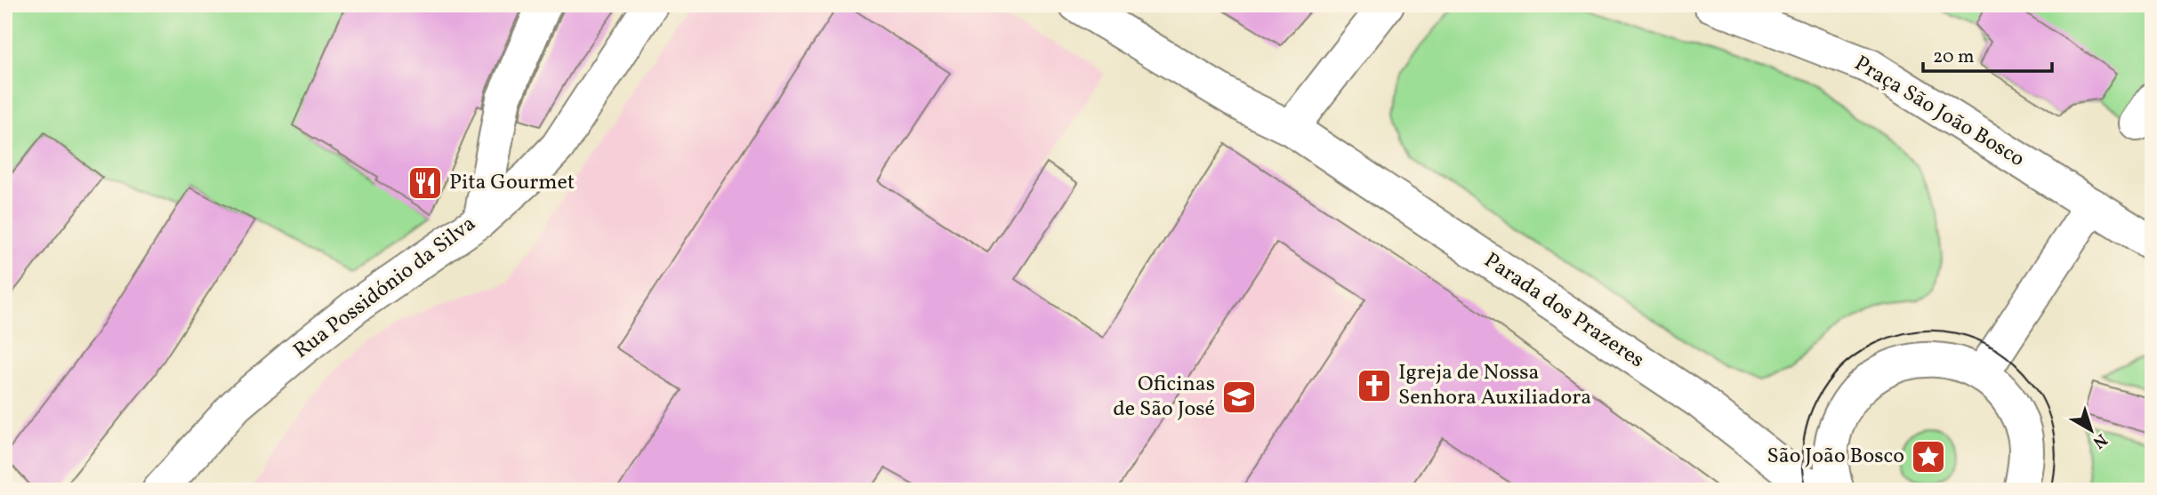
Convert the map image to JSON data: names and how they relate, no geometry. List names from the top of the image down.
{
  "streets": {
    "street": ["Praça São João Bosco", "Rua Possidónio da Silva", "Parada dos Prazeres"]
  },
  "places": {
    "restaurant": ["Pita Gourmet"],
    "church": ["Igreja de Nossa Senhora Auxiliadora"],
    "school or university": ["Oficinas de São José"],
    "place": ["São João Bosco"]
  },
  "scale_bar": "20 m",
  "north": "bottom right"
}
